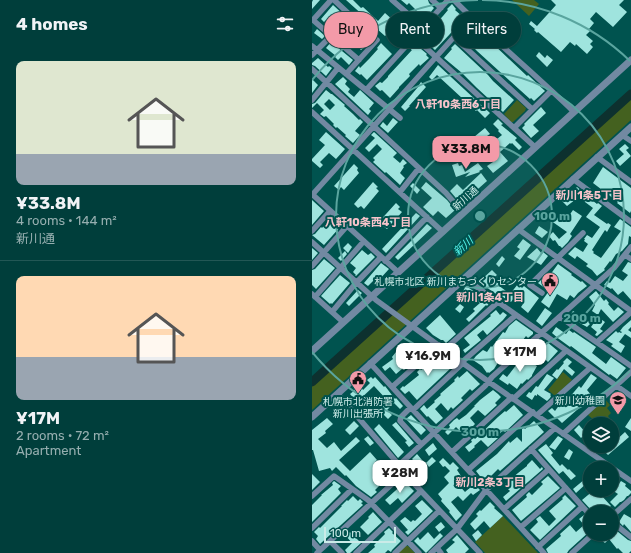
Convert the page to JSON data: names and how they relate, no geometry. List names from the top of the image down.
{
  "streets": {
    "street": ["新川通"]
  },
  "districts": [
    "八軒10条西6丁目",
    "新川1条5丁目",
    "八軒10条西4丁目",
    "新川1条4丁目",
    "新川2条3丁目"
  ],
  "water": ["新川"],
  "places": {
    "public building": ["札幌市北区 新川まちづくりセンター", "札幌市北消防署 新川出張所"],
    "school or university": ["新川幼稚園"]
  },
  "scale_bar": "100 m",
  "page": {
    "heading": "4 homes",
    "chip": ["Buy", "Rent", "Filters"],
    "list": [
      {
        "name": "¥33.8M",
        "note": "4 rooms · 144 m² · 新川通"
      },
      {
        "name": "¥17M",
        "note": "2 rooms · 72 m² · Apartment"
      }
    ],
    "price": [
      "¥33.8M",
      "¥17M",
      "¥16.9M",
      "¥28M"
    ],
    "map_buttons": ["+", "−"],
    "scale": "100 m"
  },
  "rings": ["100 m", "200 m", "300 m"]
}
